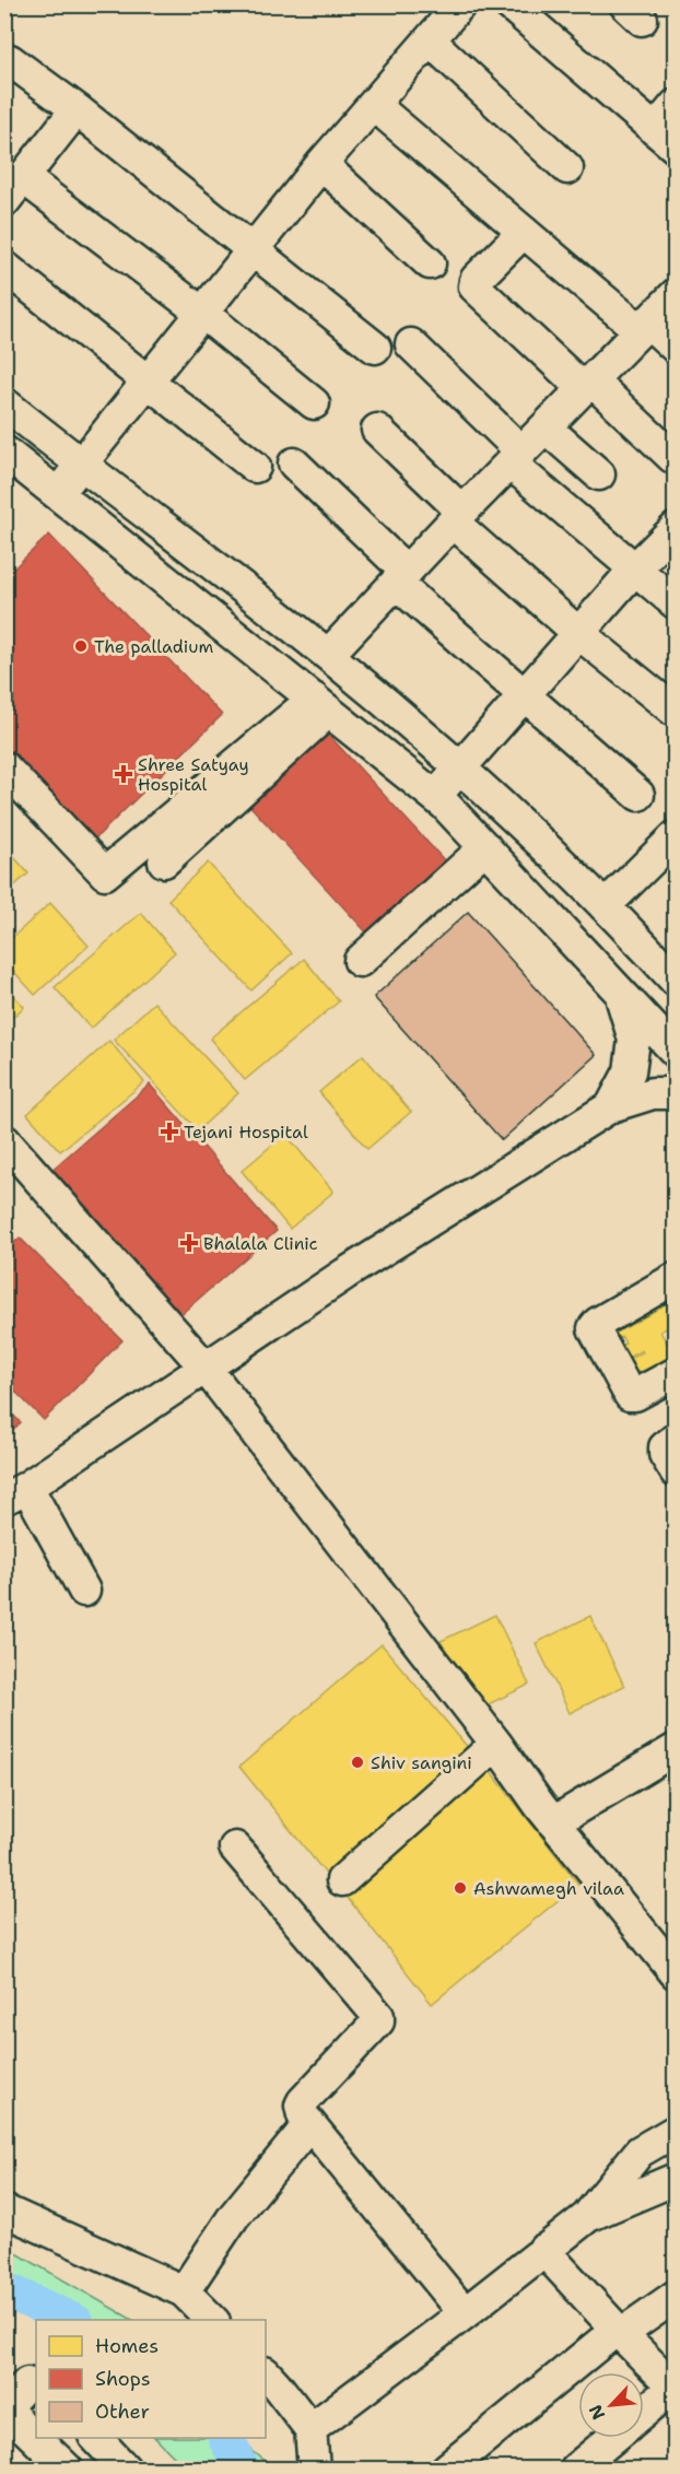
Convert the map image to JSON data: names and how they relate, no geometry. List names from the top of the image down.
{
  "places": {
    "other": ["The palladium", "Shiv sangini", "Ashwamegh vilaa"],
    "health": ["Shree Satyay Hospital", "Tejani Hospital", "Bhalala Clinic"]
  },
  "legend": ["Homes", "Shops", "Other"],
  "north": "bottom left"
}
